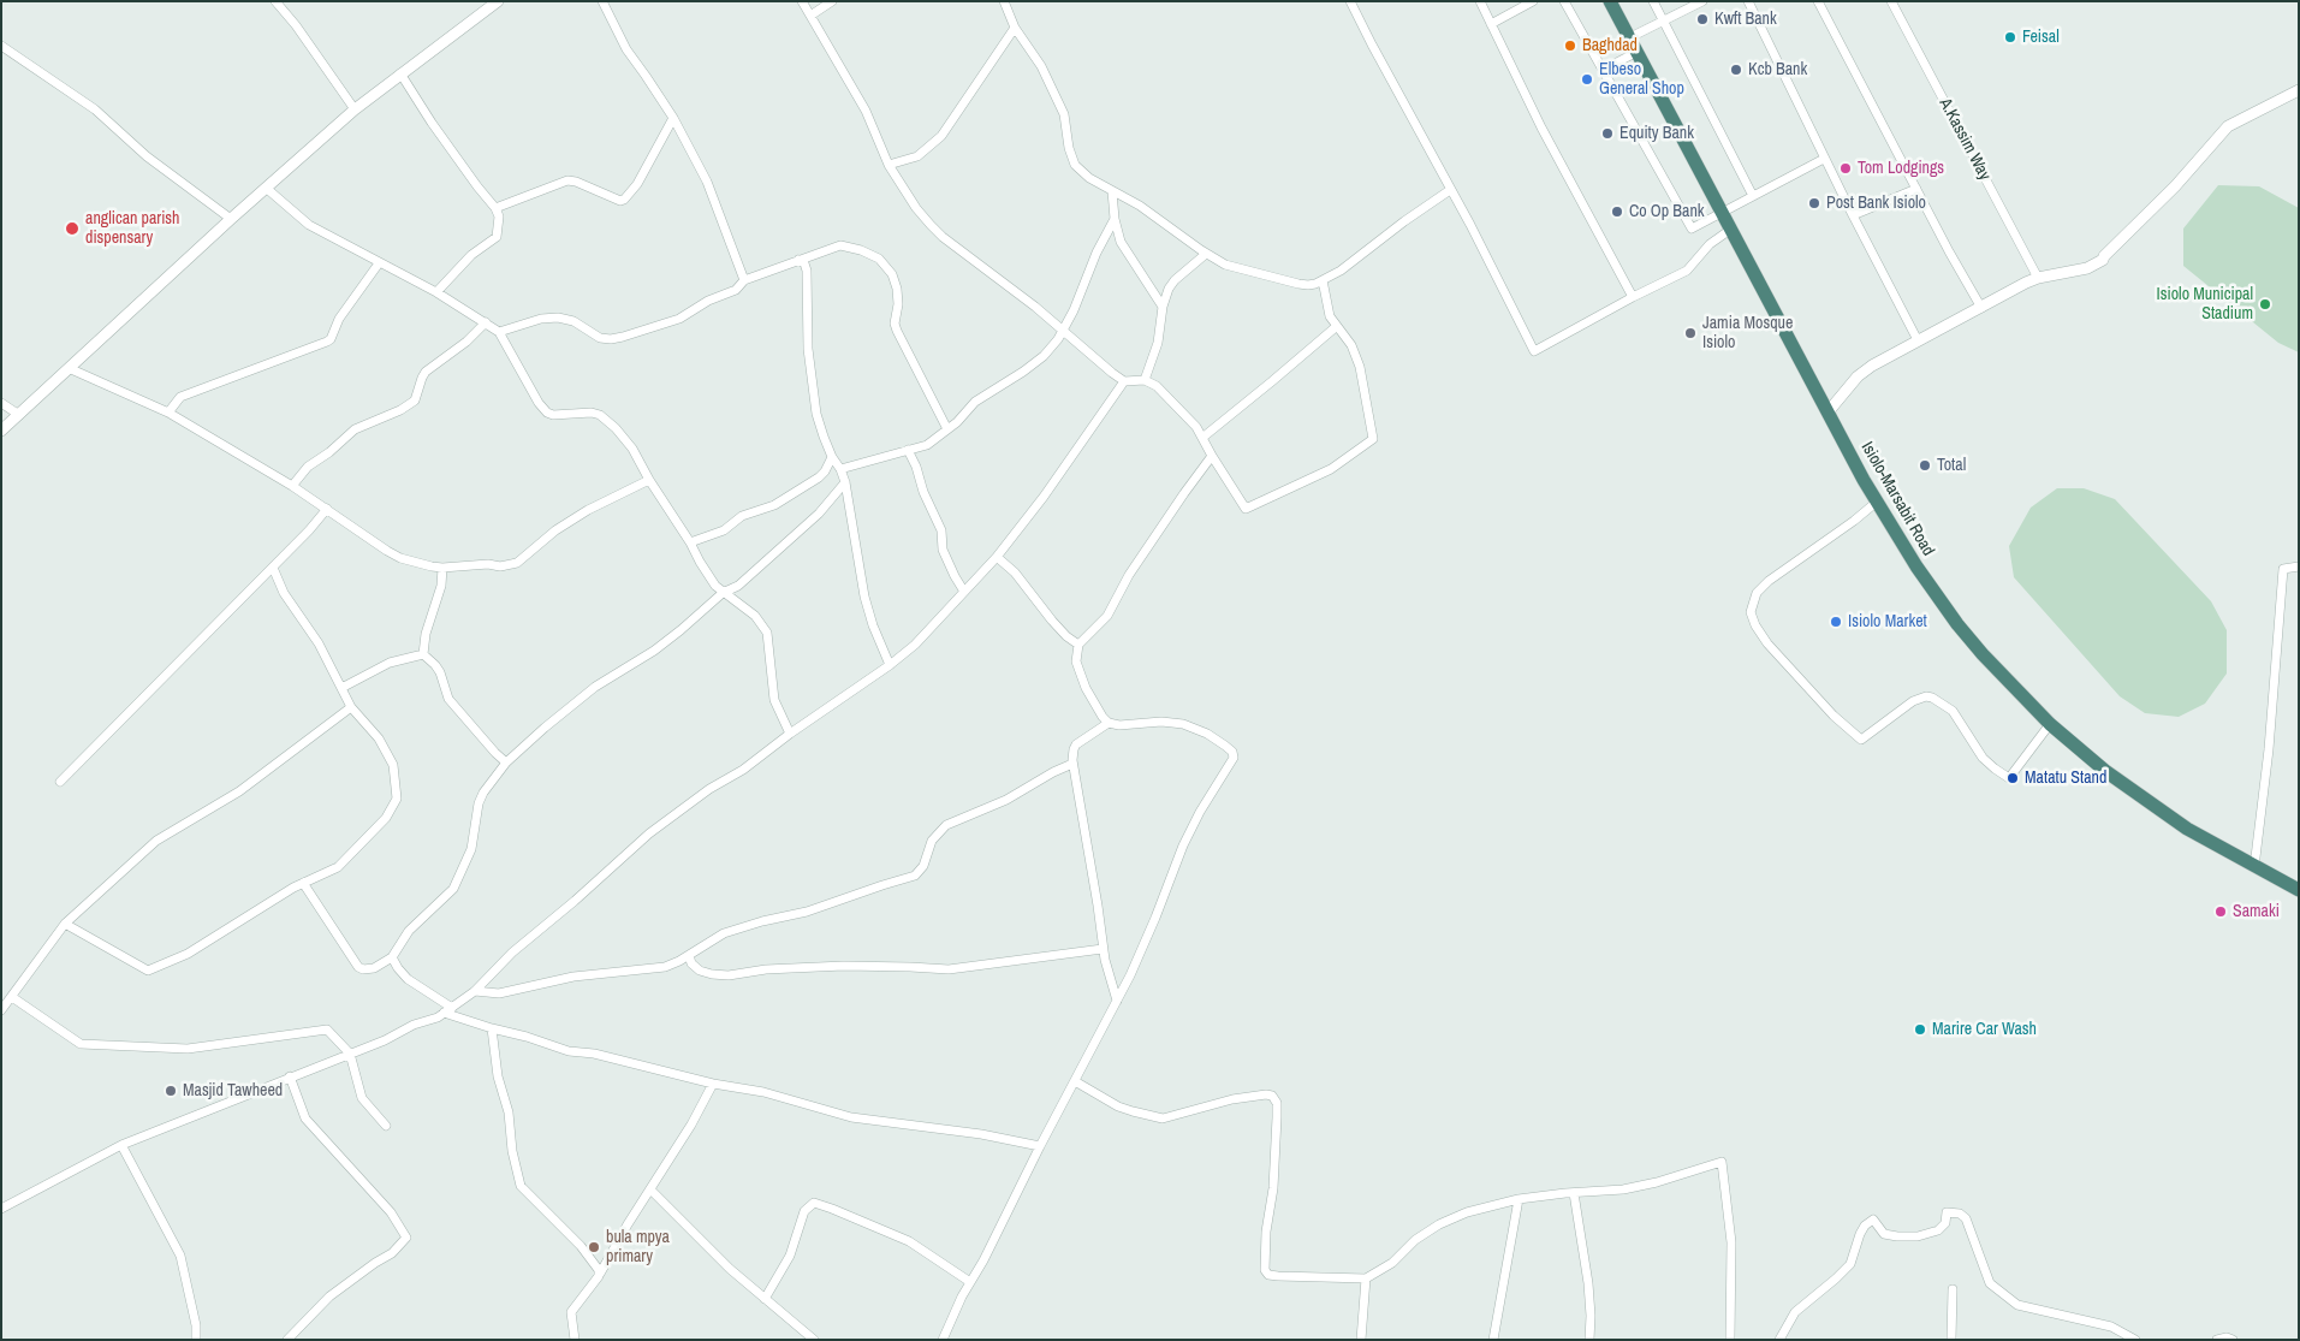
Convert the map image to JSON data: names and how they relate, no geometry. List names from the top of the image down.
{
  "streets": {
    "highway": ["Isiolo-Marsabit Road"],
    "street": ["A.Kassim Way"]
  },
  "places": [
    "Kwft Bank",
    "Feisal",
    "Baghdad",
    "Kcb Bank",
    "Elbeso General Shop",
    "Equity Bank",
    "Tom Lodgings",
    "Post Bank Isiolo",
    "Co Op Bank",
    "anglican parish dispensary",
    "Isiolo Municipal Stadium",
    "Jamia Mosque Isiolo",
    "Total",
    "Isiolo Market",
    "Matatu Stand",
    "Samaki",
    "Marire Car Wash",
    "Masjid Tawheed",
    "bula mpya primary"
  ]
}
